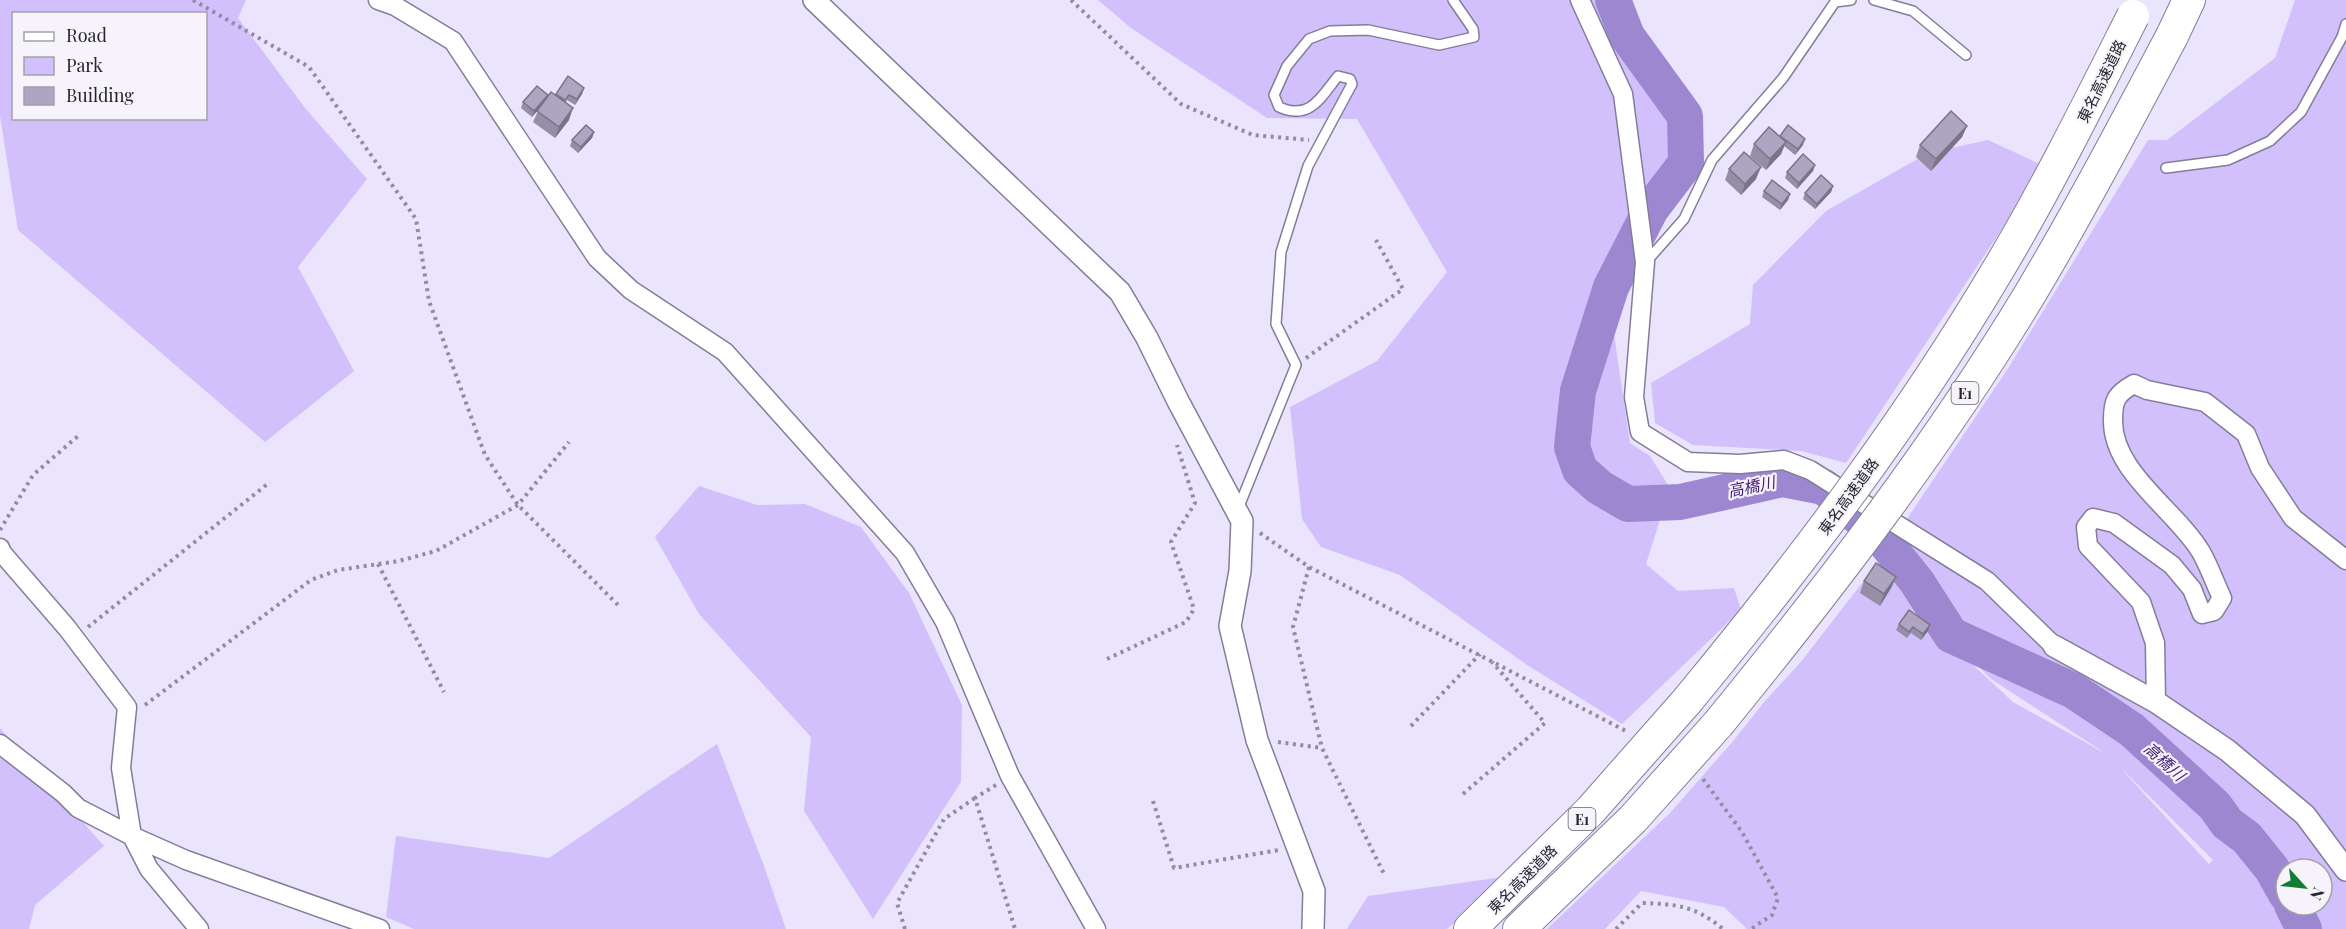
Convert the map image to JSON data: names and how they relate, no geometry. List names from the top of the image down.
{
  "streets": {
    "highway": ["東名高速道路", "E1"]
  },
  "water": ["高橋川"],
  "legend": ["Road", "Park", "Building"],
  "north": "bottom right"
}
